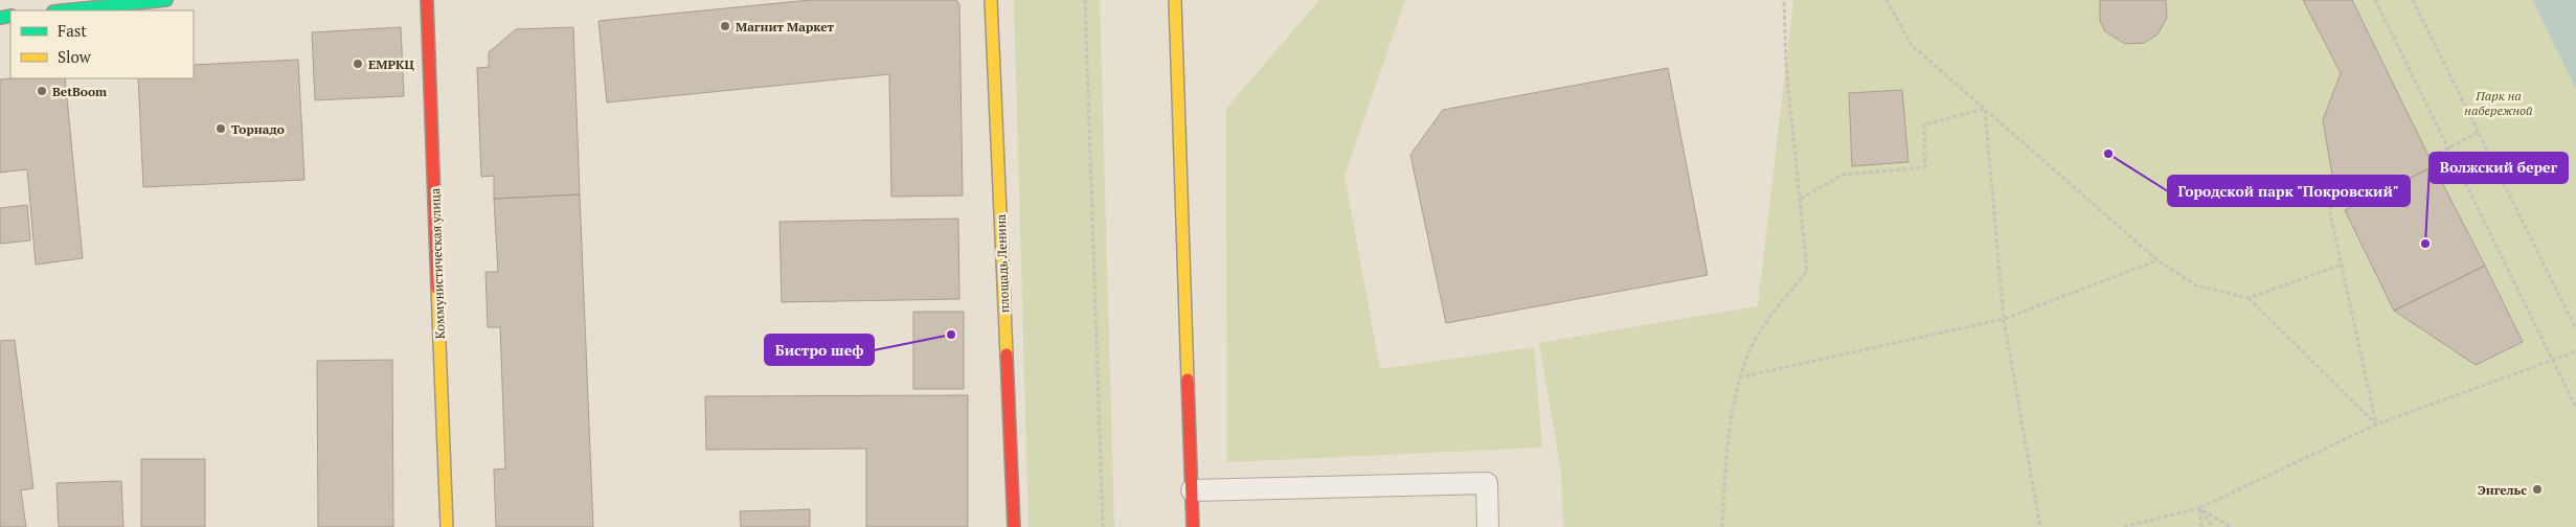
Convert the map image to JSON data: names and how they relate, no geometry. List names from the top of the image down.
{
  "streets": {
    "street": ["Коммунистическая улица", "площадь Ленина"]
  },
  "parks": ["Парк на набережной"],
  "places": [
    "Магнит Маркет",
    "ЕМРКЦ",
    "BetBoom",
    "Торнадо",
    "Городской парк \"Покровский\"",
    "Волжский берег",
    "Бистро шеф",
    "Энгельс"
  ],
  "legend": ["Fast", "Slow"]
}
